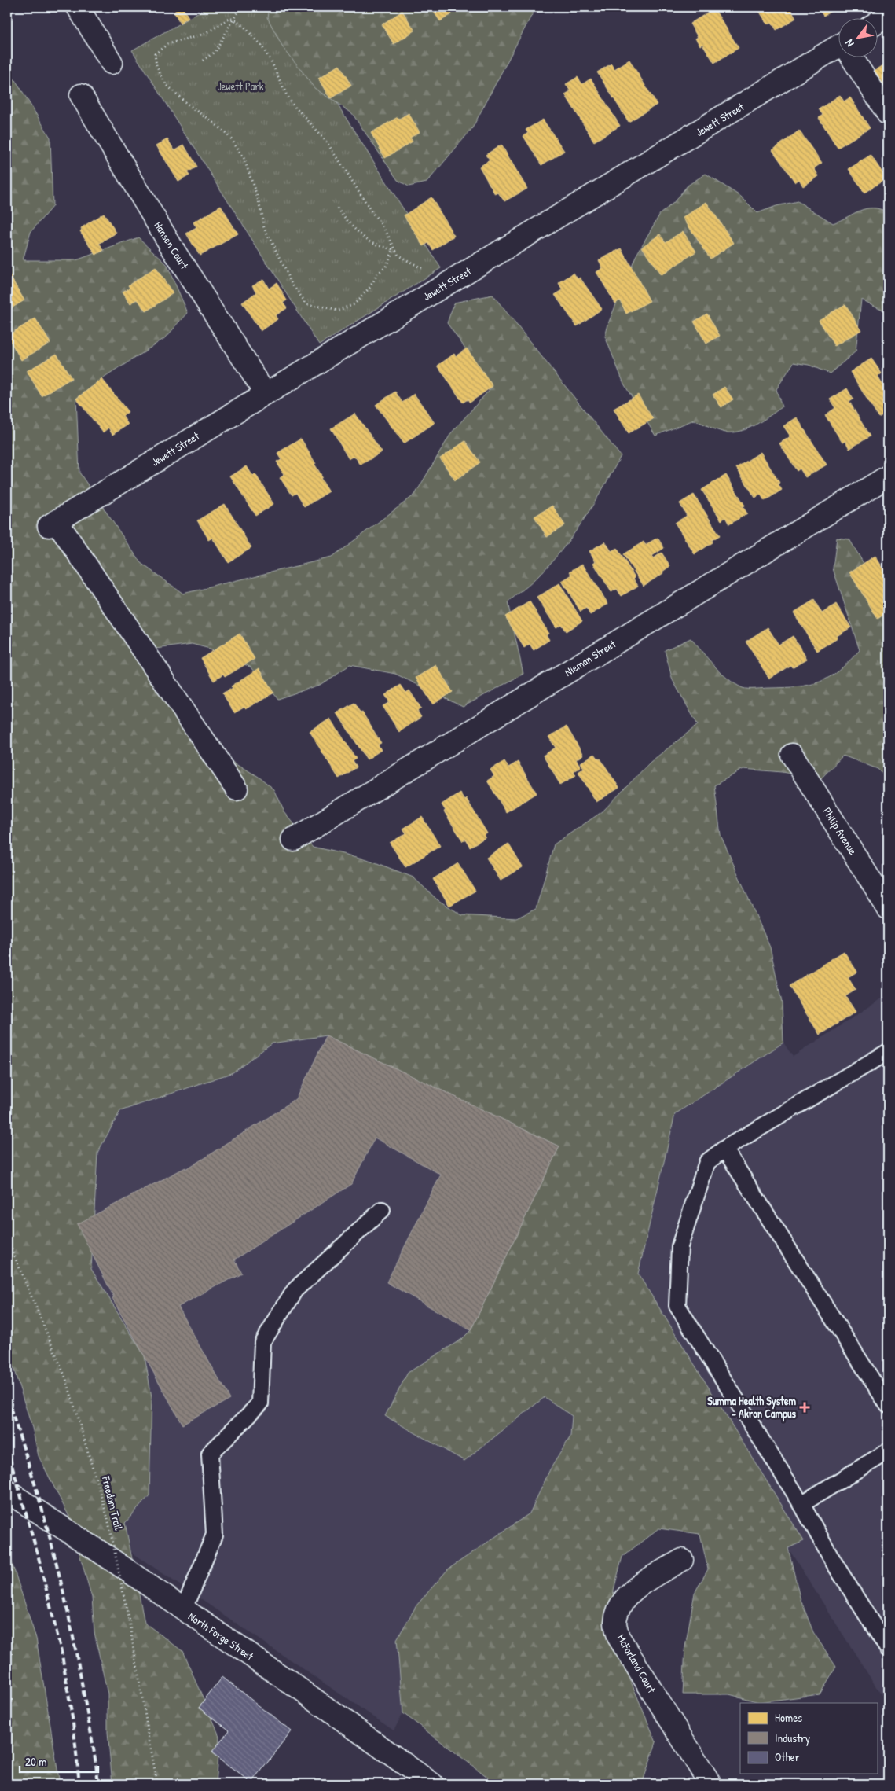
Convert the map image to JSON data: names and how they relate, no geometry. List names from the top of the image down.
{
  "streets": {
    "street": [
      "Jewett Street",
      "Hansen Court",
      "Nieman Street",
      "Philip Avenue",
      "North Forge Street",
      "McFarland Court"
    ],
    "path": ["Freedom Trail"]
  },
  "crossings": [
    ["Jewett Street", "Hansen Court"]
  ],
  "parks": ["Jewett Park"],
  "places": {
    "health": ["Summa Health System – Akron Campus"]
  },
  "legend": ["Homes", "Industry", "Other"],
  "scale_bar": "20 m",
  "north": "bottom left"
}
